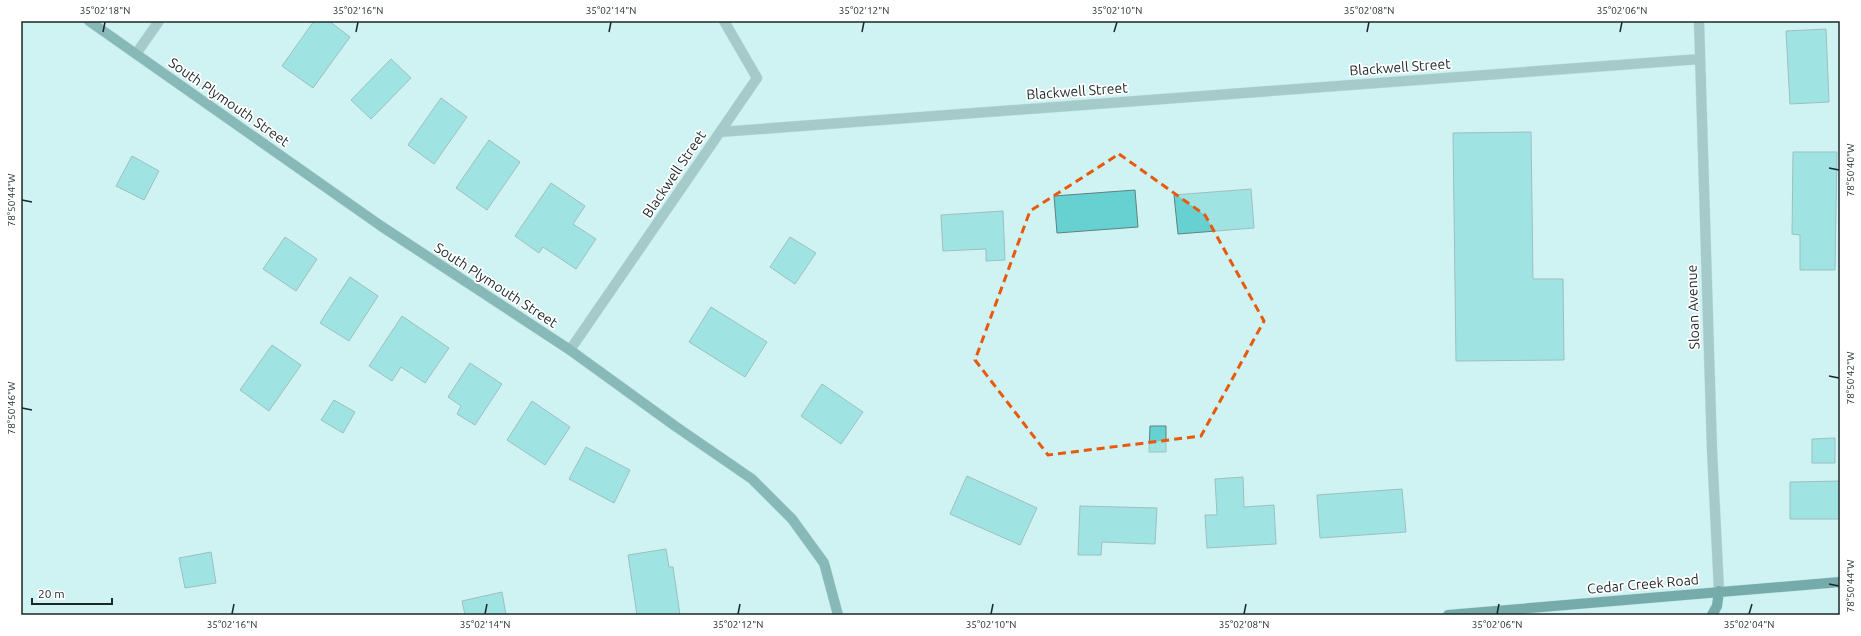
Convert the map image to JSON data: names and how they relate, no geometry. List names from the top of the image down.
{
  "streets": {
    "main road": ["Cedar Creek Road"],
    "street": ["Blackwell Street", "South Plymouth Street", "Sloan Avenue"]
  },
  "crossings": [
    ["Blackwell Street", "South Plymouth Street"],
    ["Blackwell Street", "Sloan Avenue"],
    ["Sloan Avenue", "Cedar Creek Road"]
  ],
  "scale_bar": "20 m",
  "coordinates": [
    "35°02'18\"N",
    "35°02'16\"N",
    "35°02'14\"N",
    "35°02'12\"N",
    "35°02'10\"N",
    "35°02'08\"N",
    "35°02'06\"N",
    "78°50'40\"W",
    "78°50'44\"W",
    "78°50'42\"W",
    "78°50'46\"W",
    "35°02'04\"N"
  ]
}
